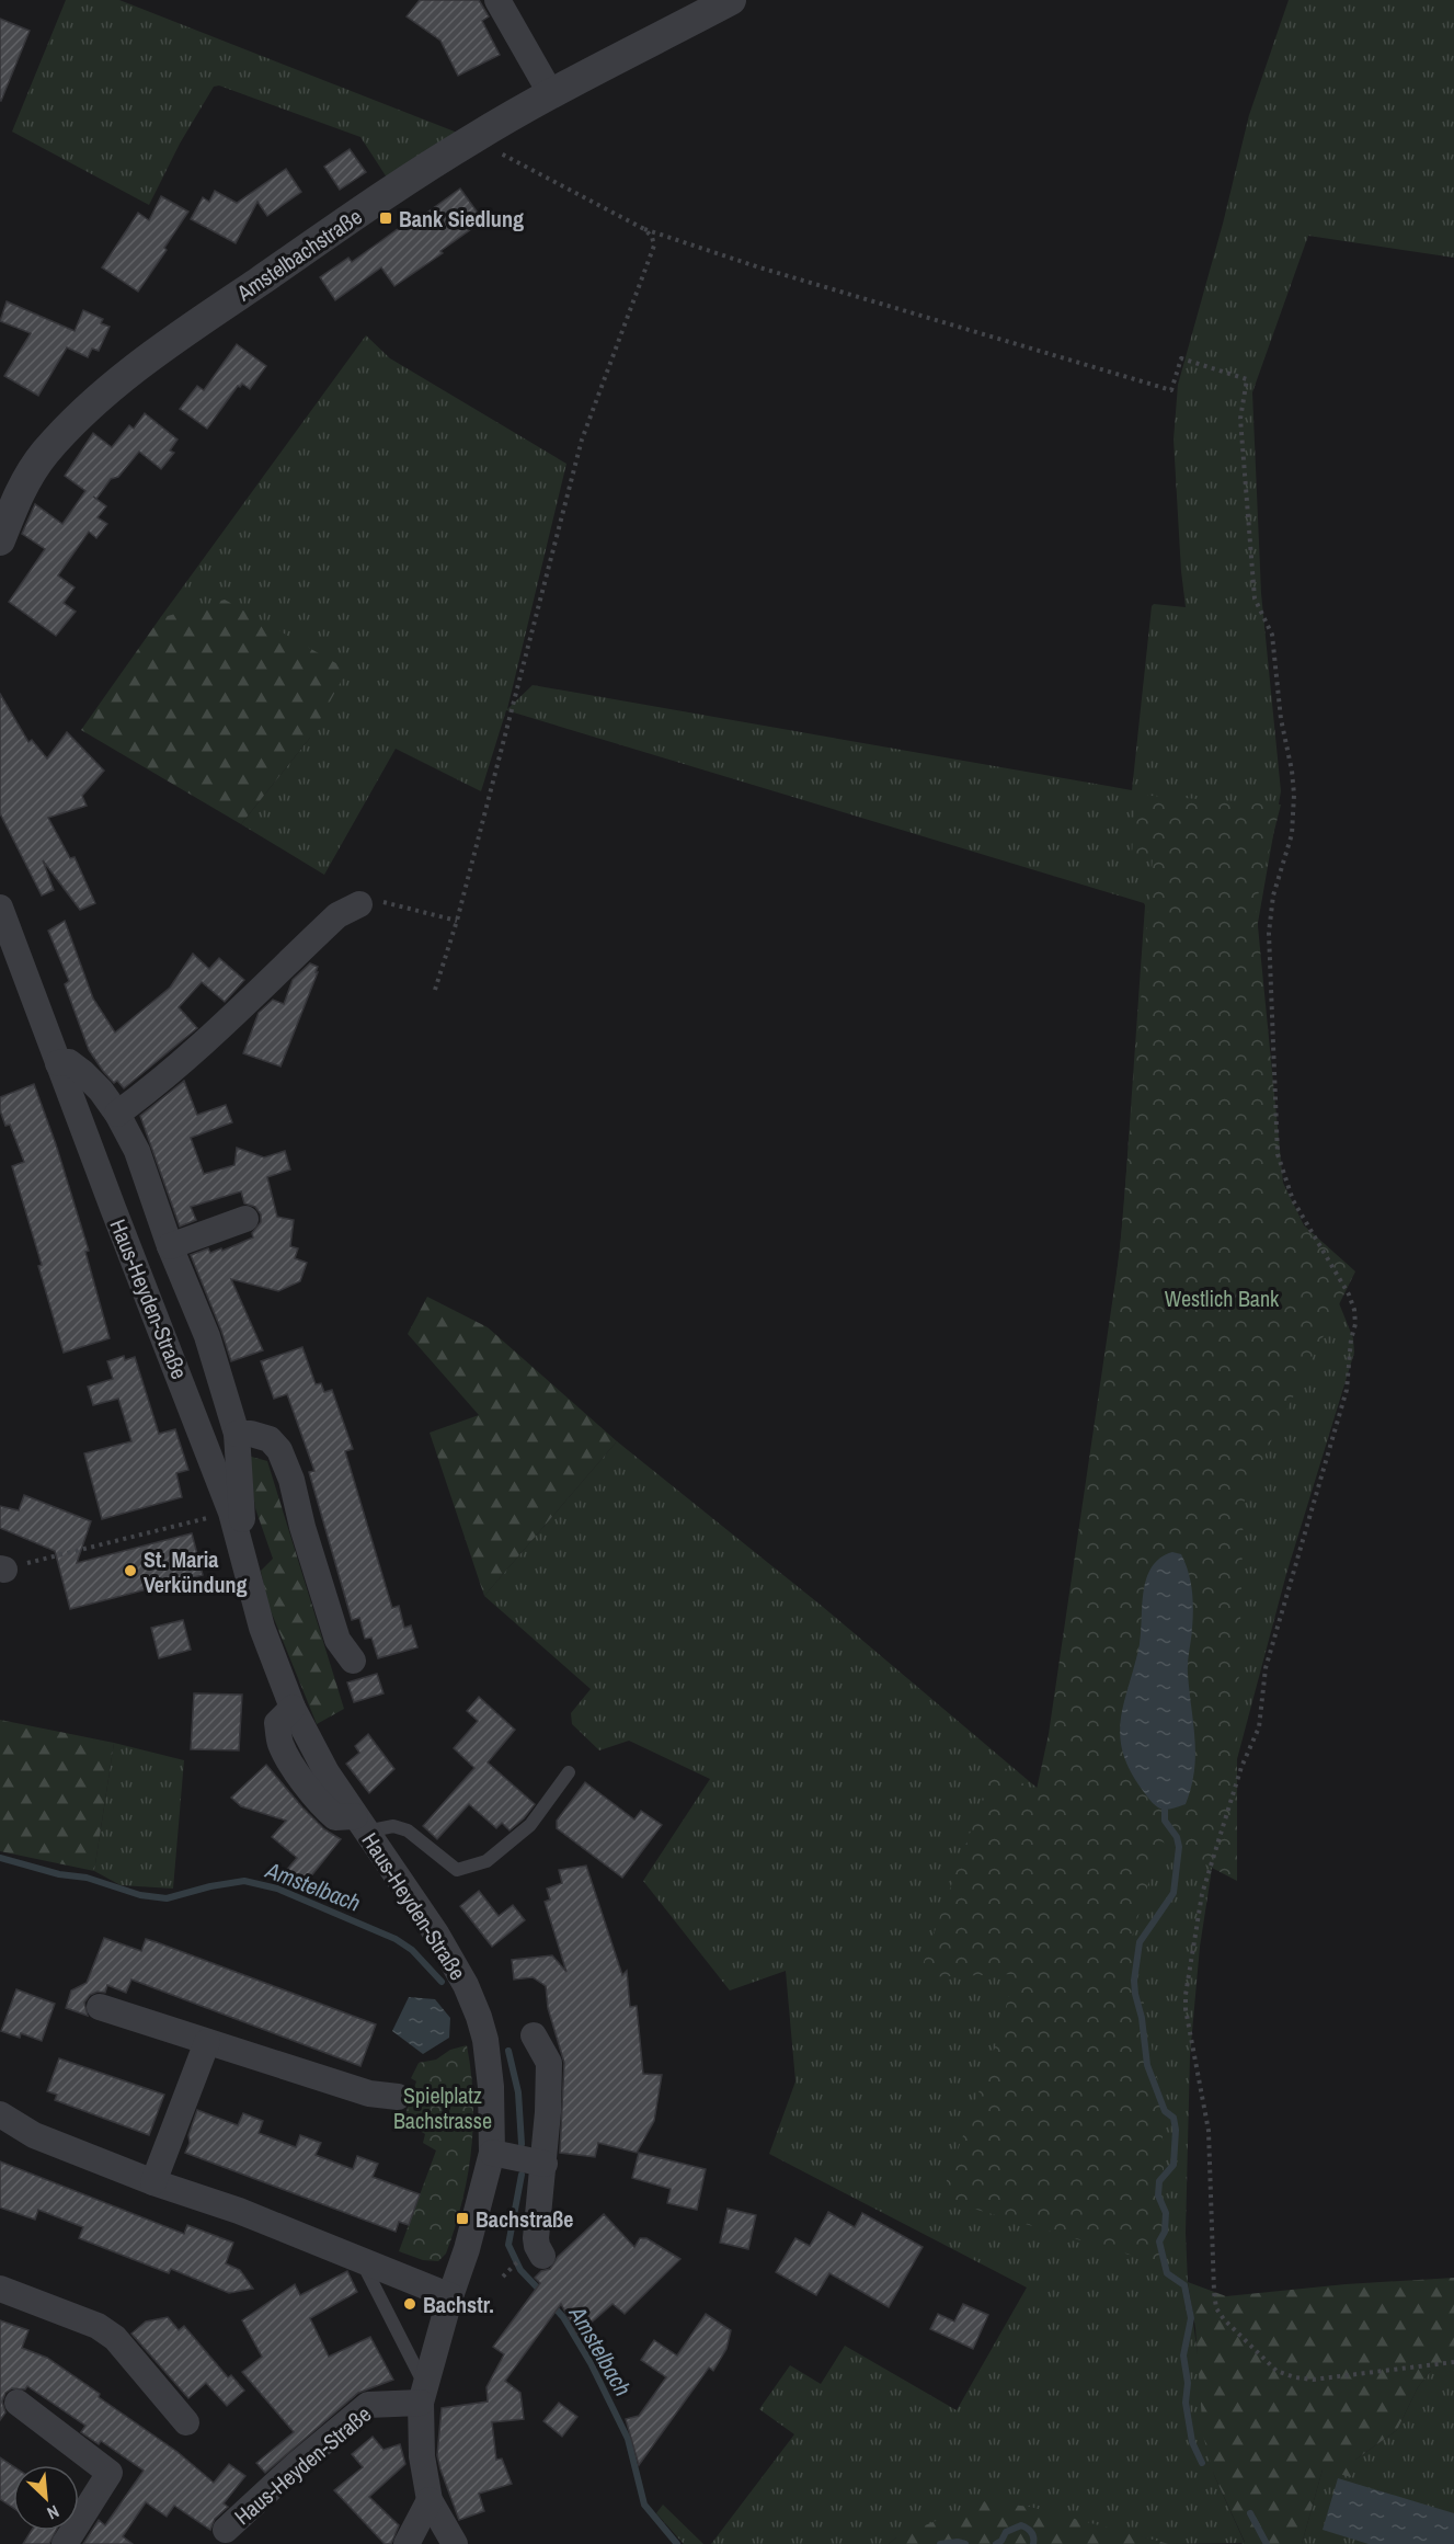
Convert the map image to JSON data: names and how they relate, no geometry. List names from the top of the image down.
{
  "streets": {
    "street": ["Amstelbachstraße", "Haus-Heyden-Straße"]
  },
  "water": ["Amstelbach"],
  "parks": ["Westlich Bank", "Spielplatz Bachstrasse"],
  "places": {
    "transit": ["Bank Siedlung", "Bachstraße"],
    "other": ["St. Maria Verkündung", "Bachstr."]
  },
  "north": "bottom right"
}
